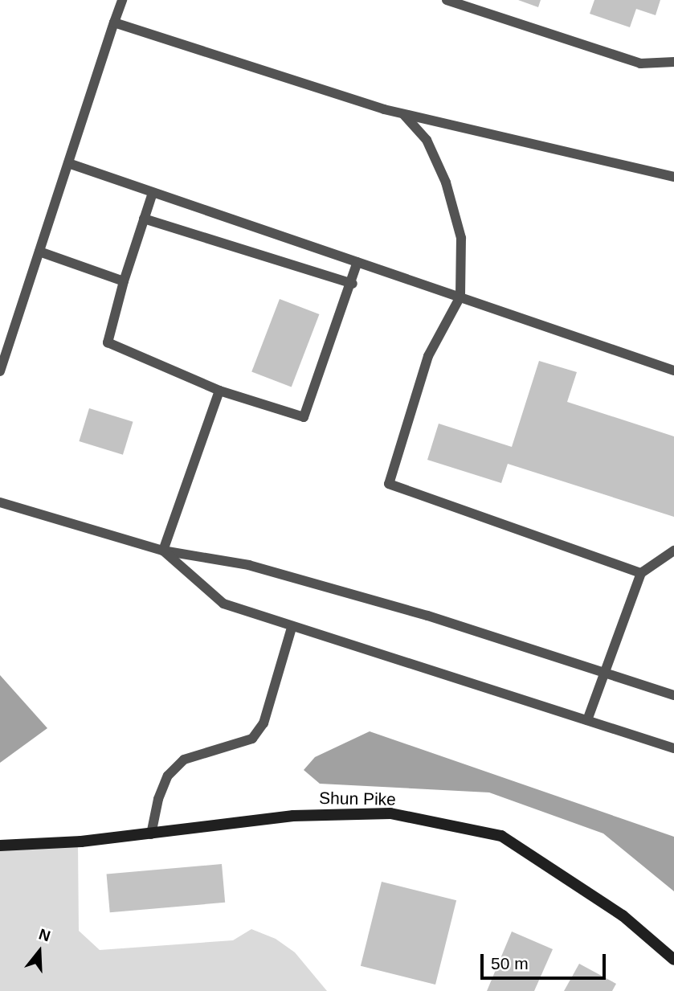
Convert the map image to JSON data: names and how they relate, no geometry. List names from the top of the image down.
{
  "streets": {
    "main road": ["Shun Pike"]
  },
  "scale_bar": "50 m",
  "north": "top"
}
